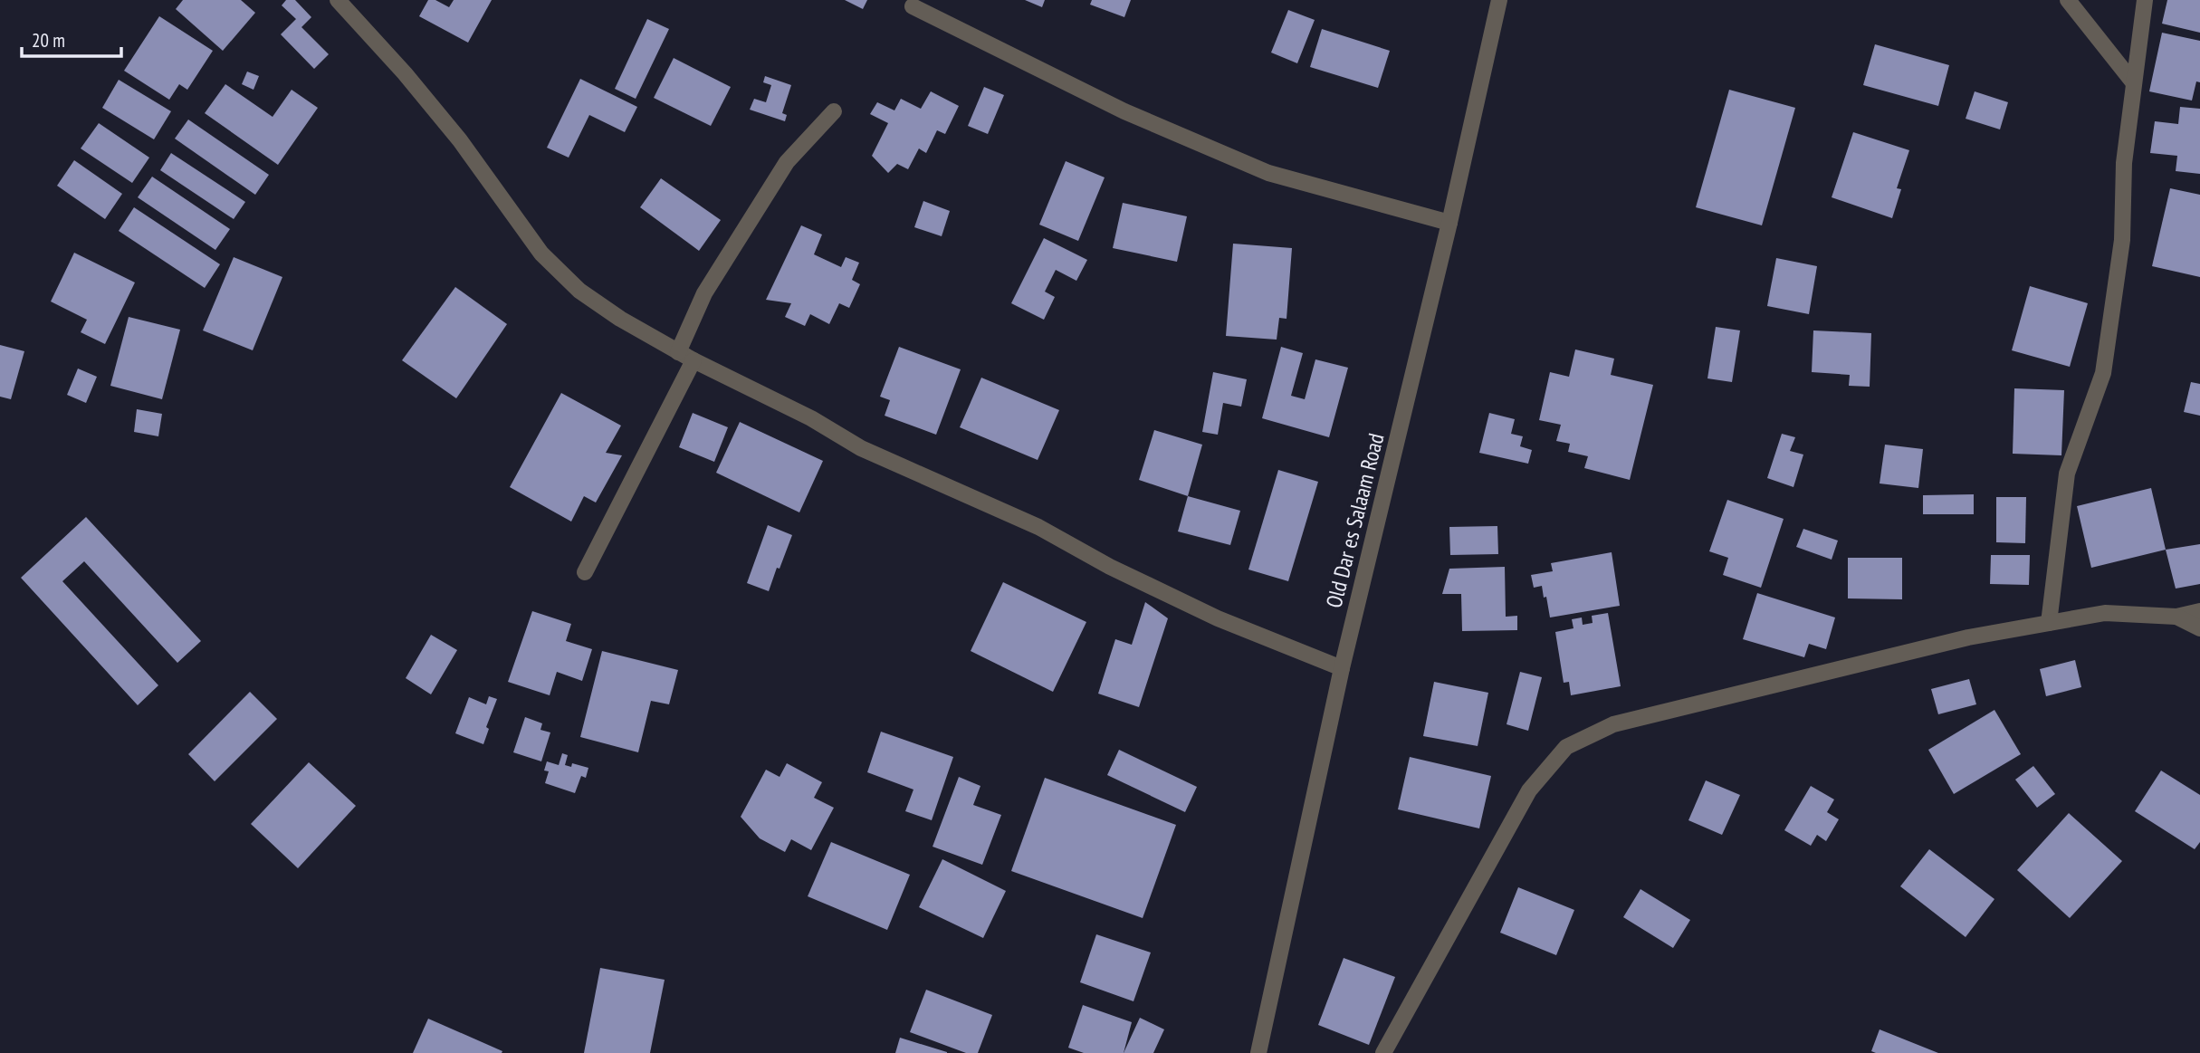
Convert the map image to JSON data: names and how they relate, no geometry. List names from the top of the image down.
{
  "streets": {
    "street": ["Old Dar es Salaam Road"]
  },
  "scale_bar": "20 m"
}
